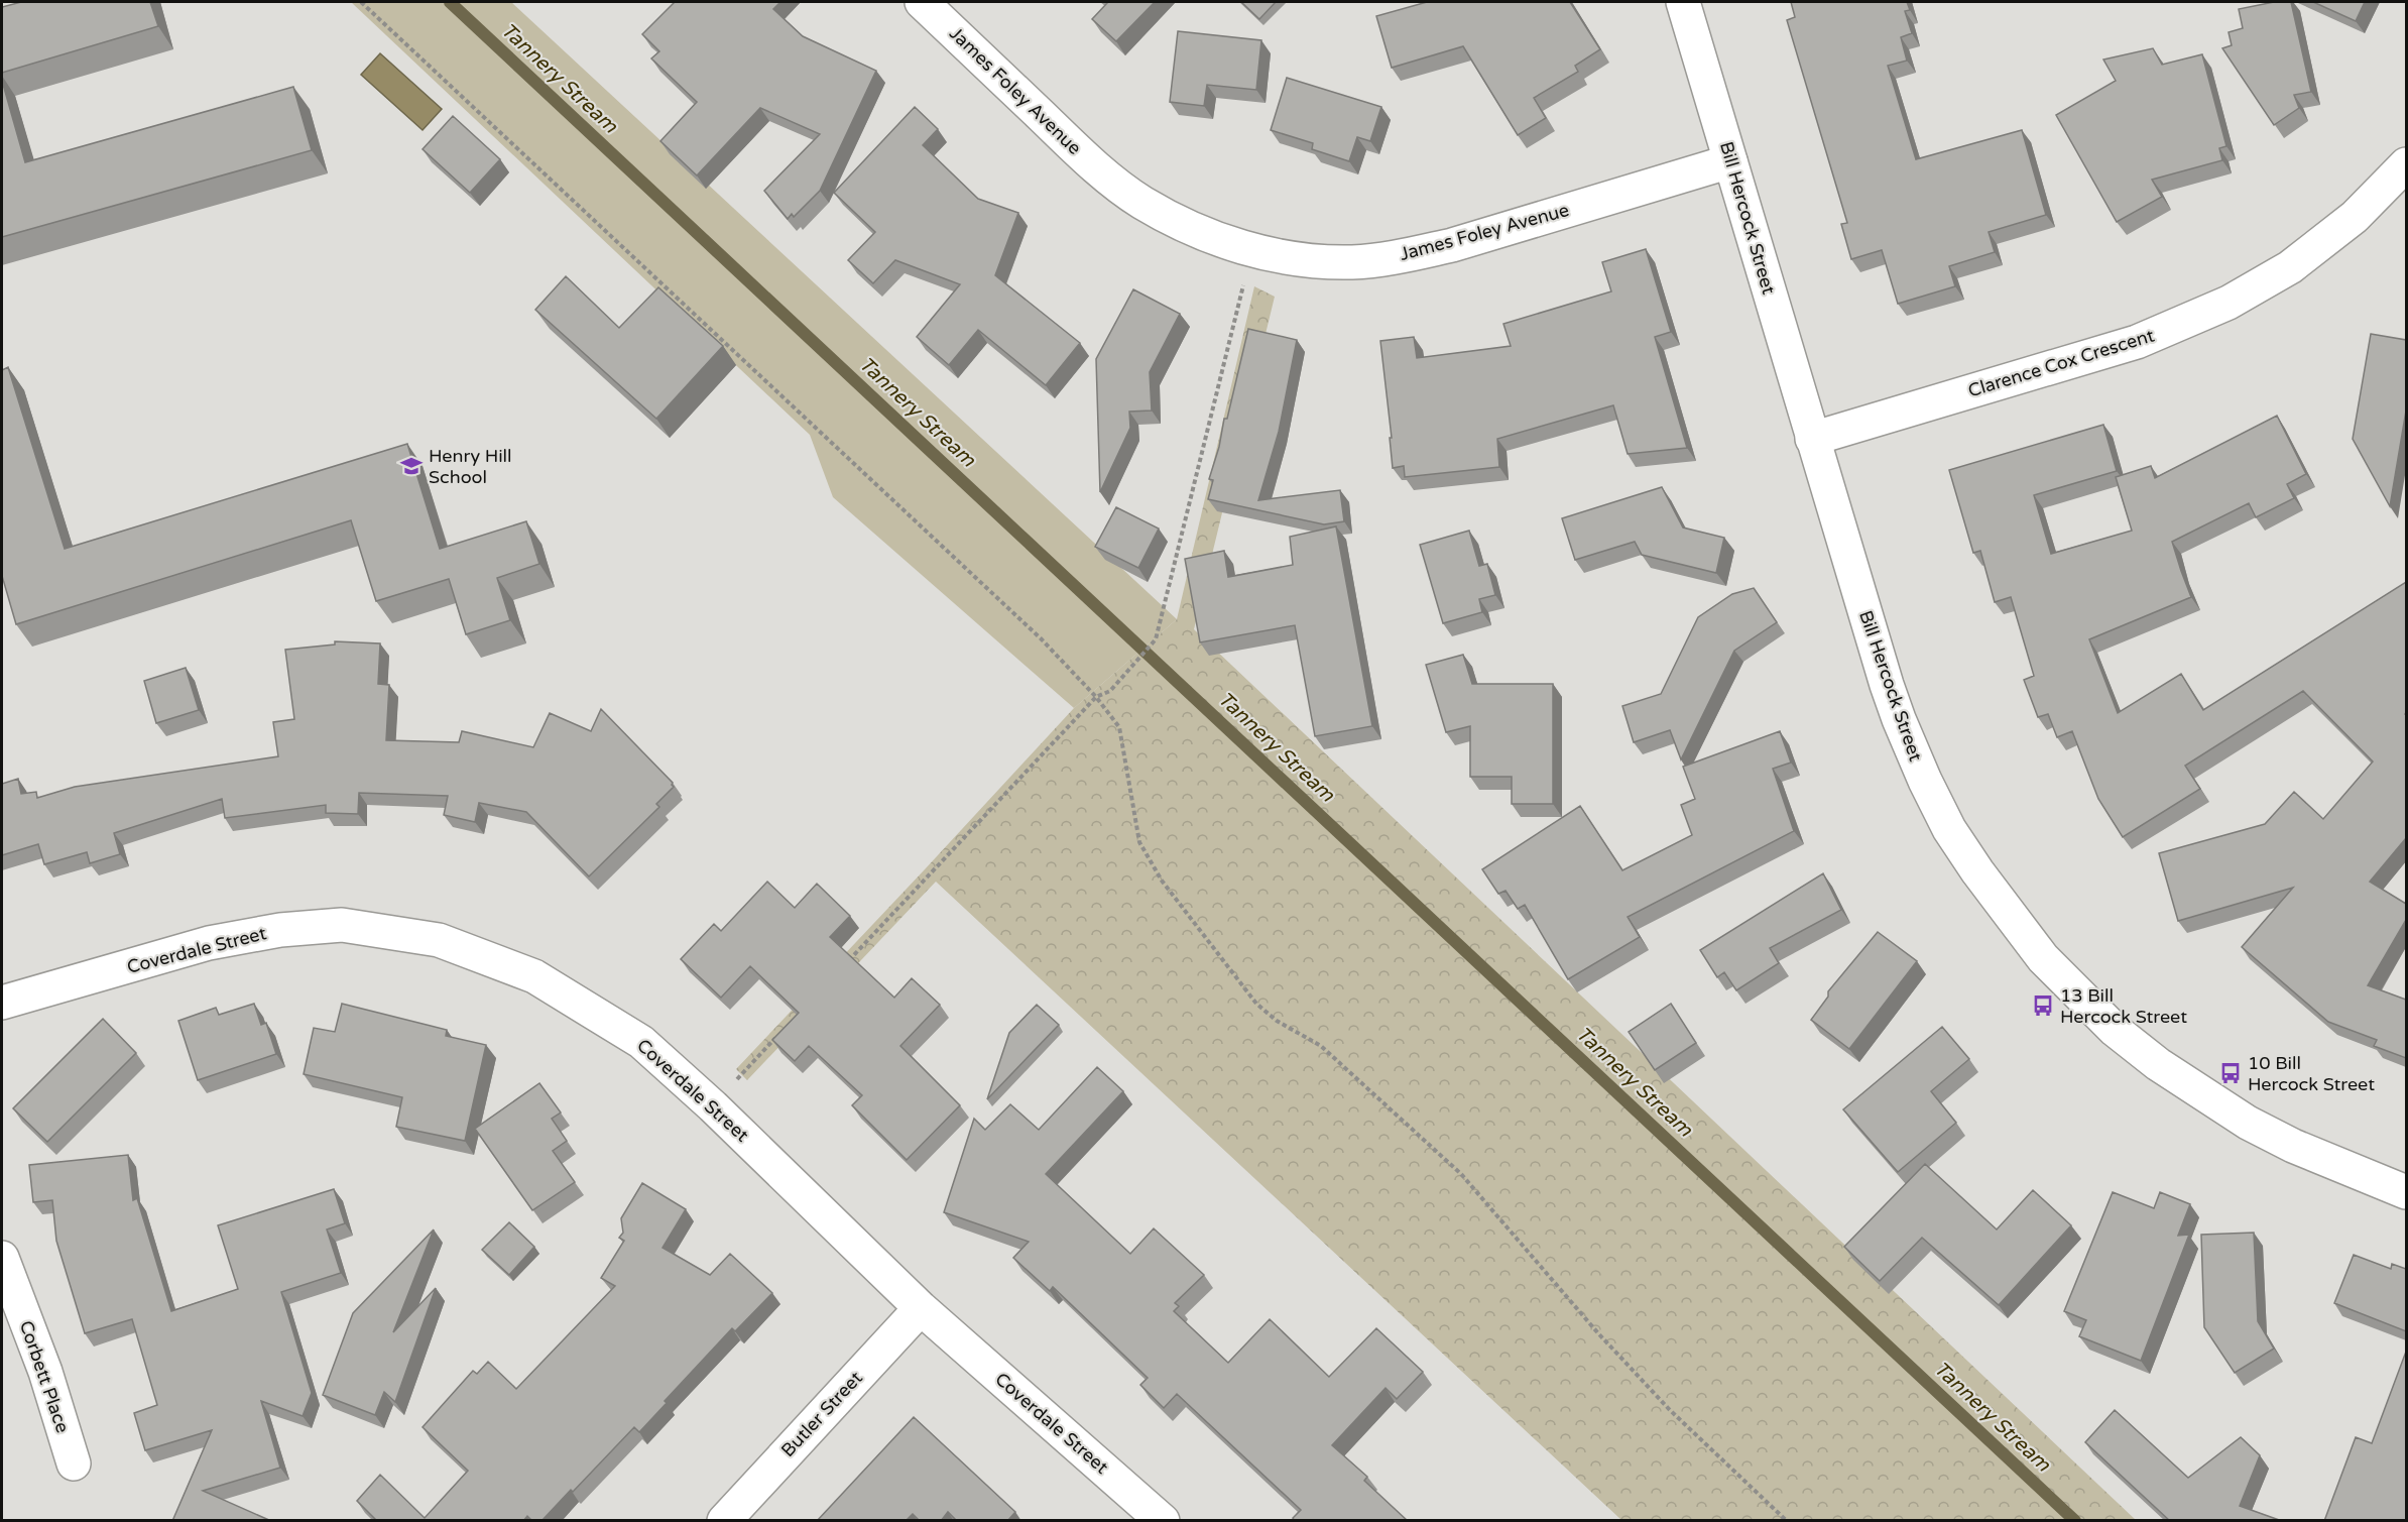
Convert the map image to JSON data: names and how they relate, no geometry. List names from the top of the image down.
{
  "streets": {
    "street": [
      "James Foley Avenue",
      "Bill Hercock Street",
      "Clarence Cox Crescent",
      "Coverdale Street",
      "Corbett Place",
      "Butler Street"
    ]
  },
  "crossings": [
    ["James Foley Avenue", "Bill Hercock Street"],
    ["Bill Hercock Street", "Clarence Cox Crescent"],
    ["Coverdale Street", "Butler Street"]
  ],
  "water": ["Tannery Stream"],
  "places": {
    "school or university": ["Henry Hill School"],
    "bus stop": ["13 Bill Hercock Street", "10 Bill Hercock Street"]
  }
}
